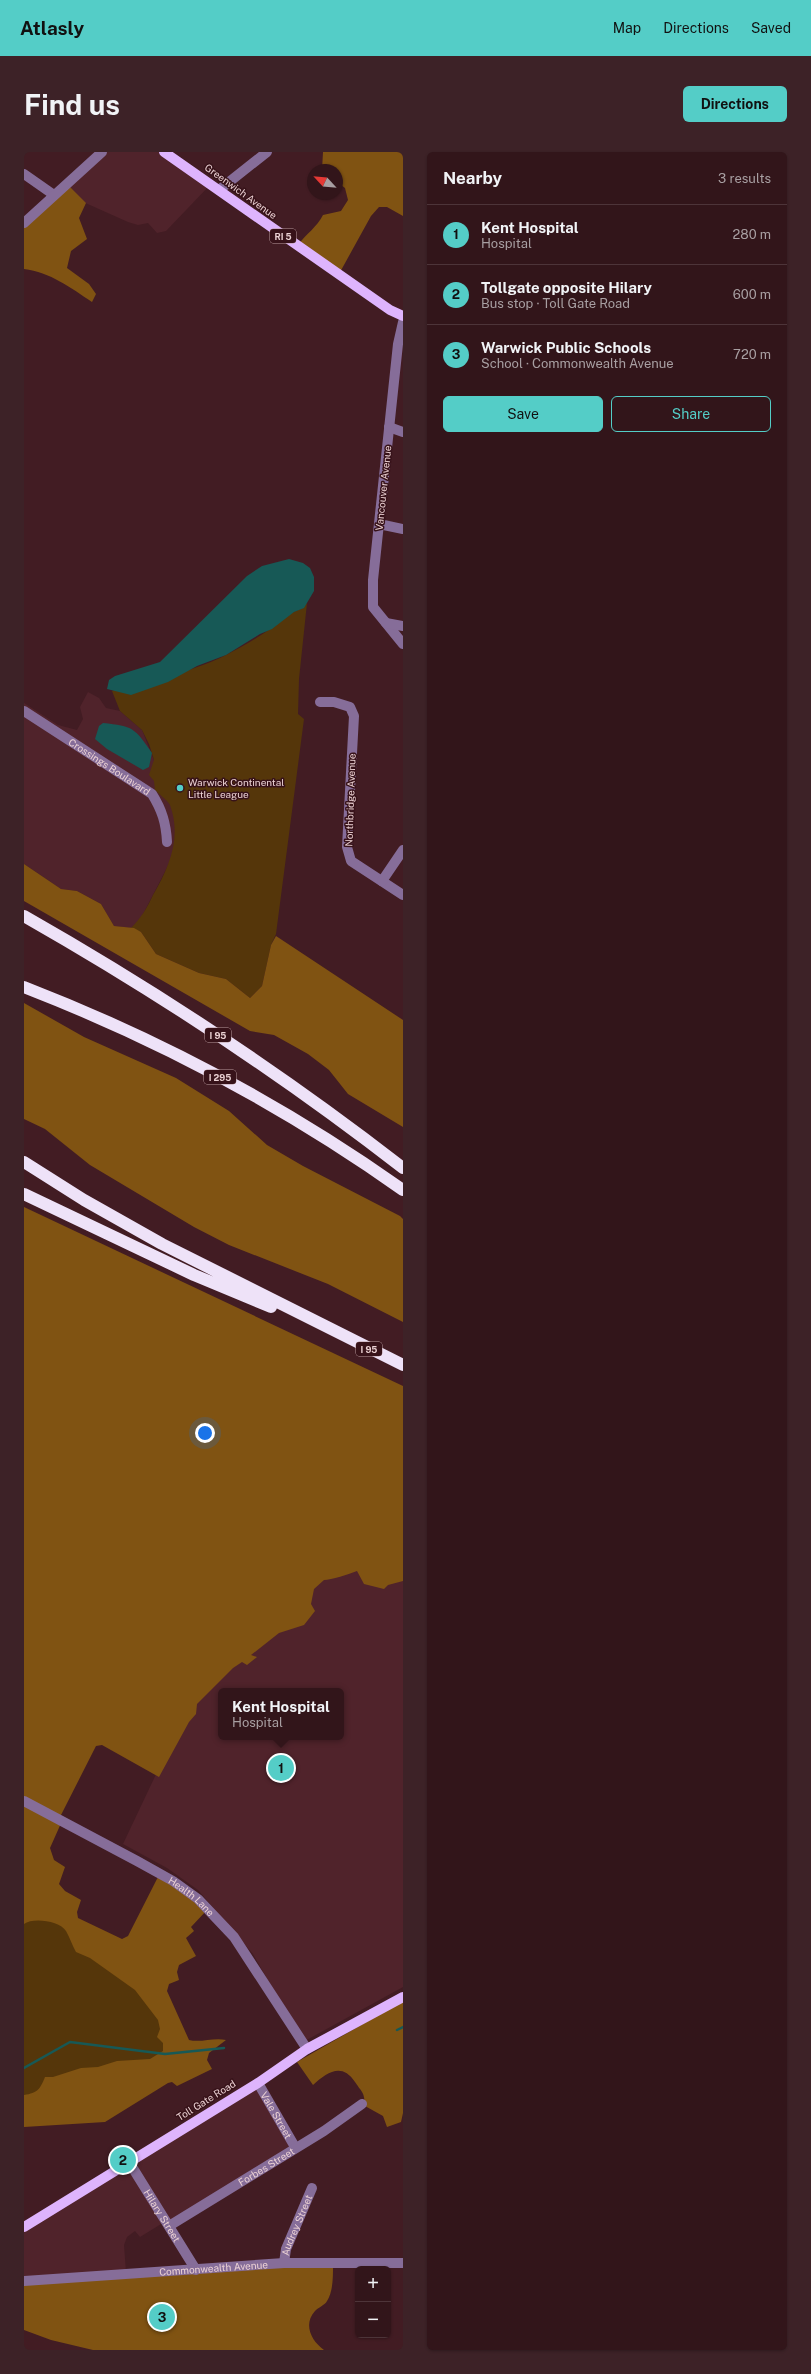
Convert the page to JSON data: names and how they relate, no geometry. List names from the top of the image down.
{
  "streets": {
    "highway": ["I 95", "I 295"],
    "main road": ["Greenwich Avenue", "RI 5", "Toll Gate Road"],
    "street": [
      "Vancouver Avenue",
      "Crossings Boulavard",
      "Northbridge Avenue",
      "Health Lane",
      "Vale Street",
      "Forbes Street",
      "Hilary Street",
      "Audrey Street",
      "Commonwealth Avenue"
    ]
  },
  "crossings": [
    ["Health Lane", "Toll Gate Road"],
    ["Toll Gate Road", "Vale Street"],
    ["Toll Gate Road", "Hilary Street"],
    ["Vale Street", "Forbes Street"],
    ["Forbes Street", "Hilary Street"],
    ["Hilary Street", "Commonwealth Avenue"],
    ["Audrey Street", "Commonwealth Avenue"]
  ],
  "places": ["Warwick Continental Little League"],
  "north": "top left",
  "page": {
    "header": "Atlasly",
    "nav": ["Map", "Directions", "Saved"],
    "buttons": [
      "Directions",
      ["Save", "Share"]
    ],
    "title": "Find us",
    "heading": ["Nearby", "3 results"],
    "list": [
      {
        "mark": "1",
        "name": "Kent Hospital",
        "note": "Hospital",
        "value": "280 m"
      },
      {
        "mark": "2",
        "name": "Tollgate opposite Hilary",
        "note": "Bus stop · Toll Gate Road",
        "value": "600 m"
      },
      {
        "mark": "3",
        "name": "Warwick Public Schools",
        "note": "School · Commonwealth Avenue",
        "value": "720 m"
      }
    ],
    "popup": ["Kent Hospital", "Hospital"],
    "pins": ["1", "2", "3"],
    "map_buttons": ["+", "−"]
  }
}
